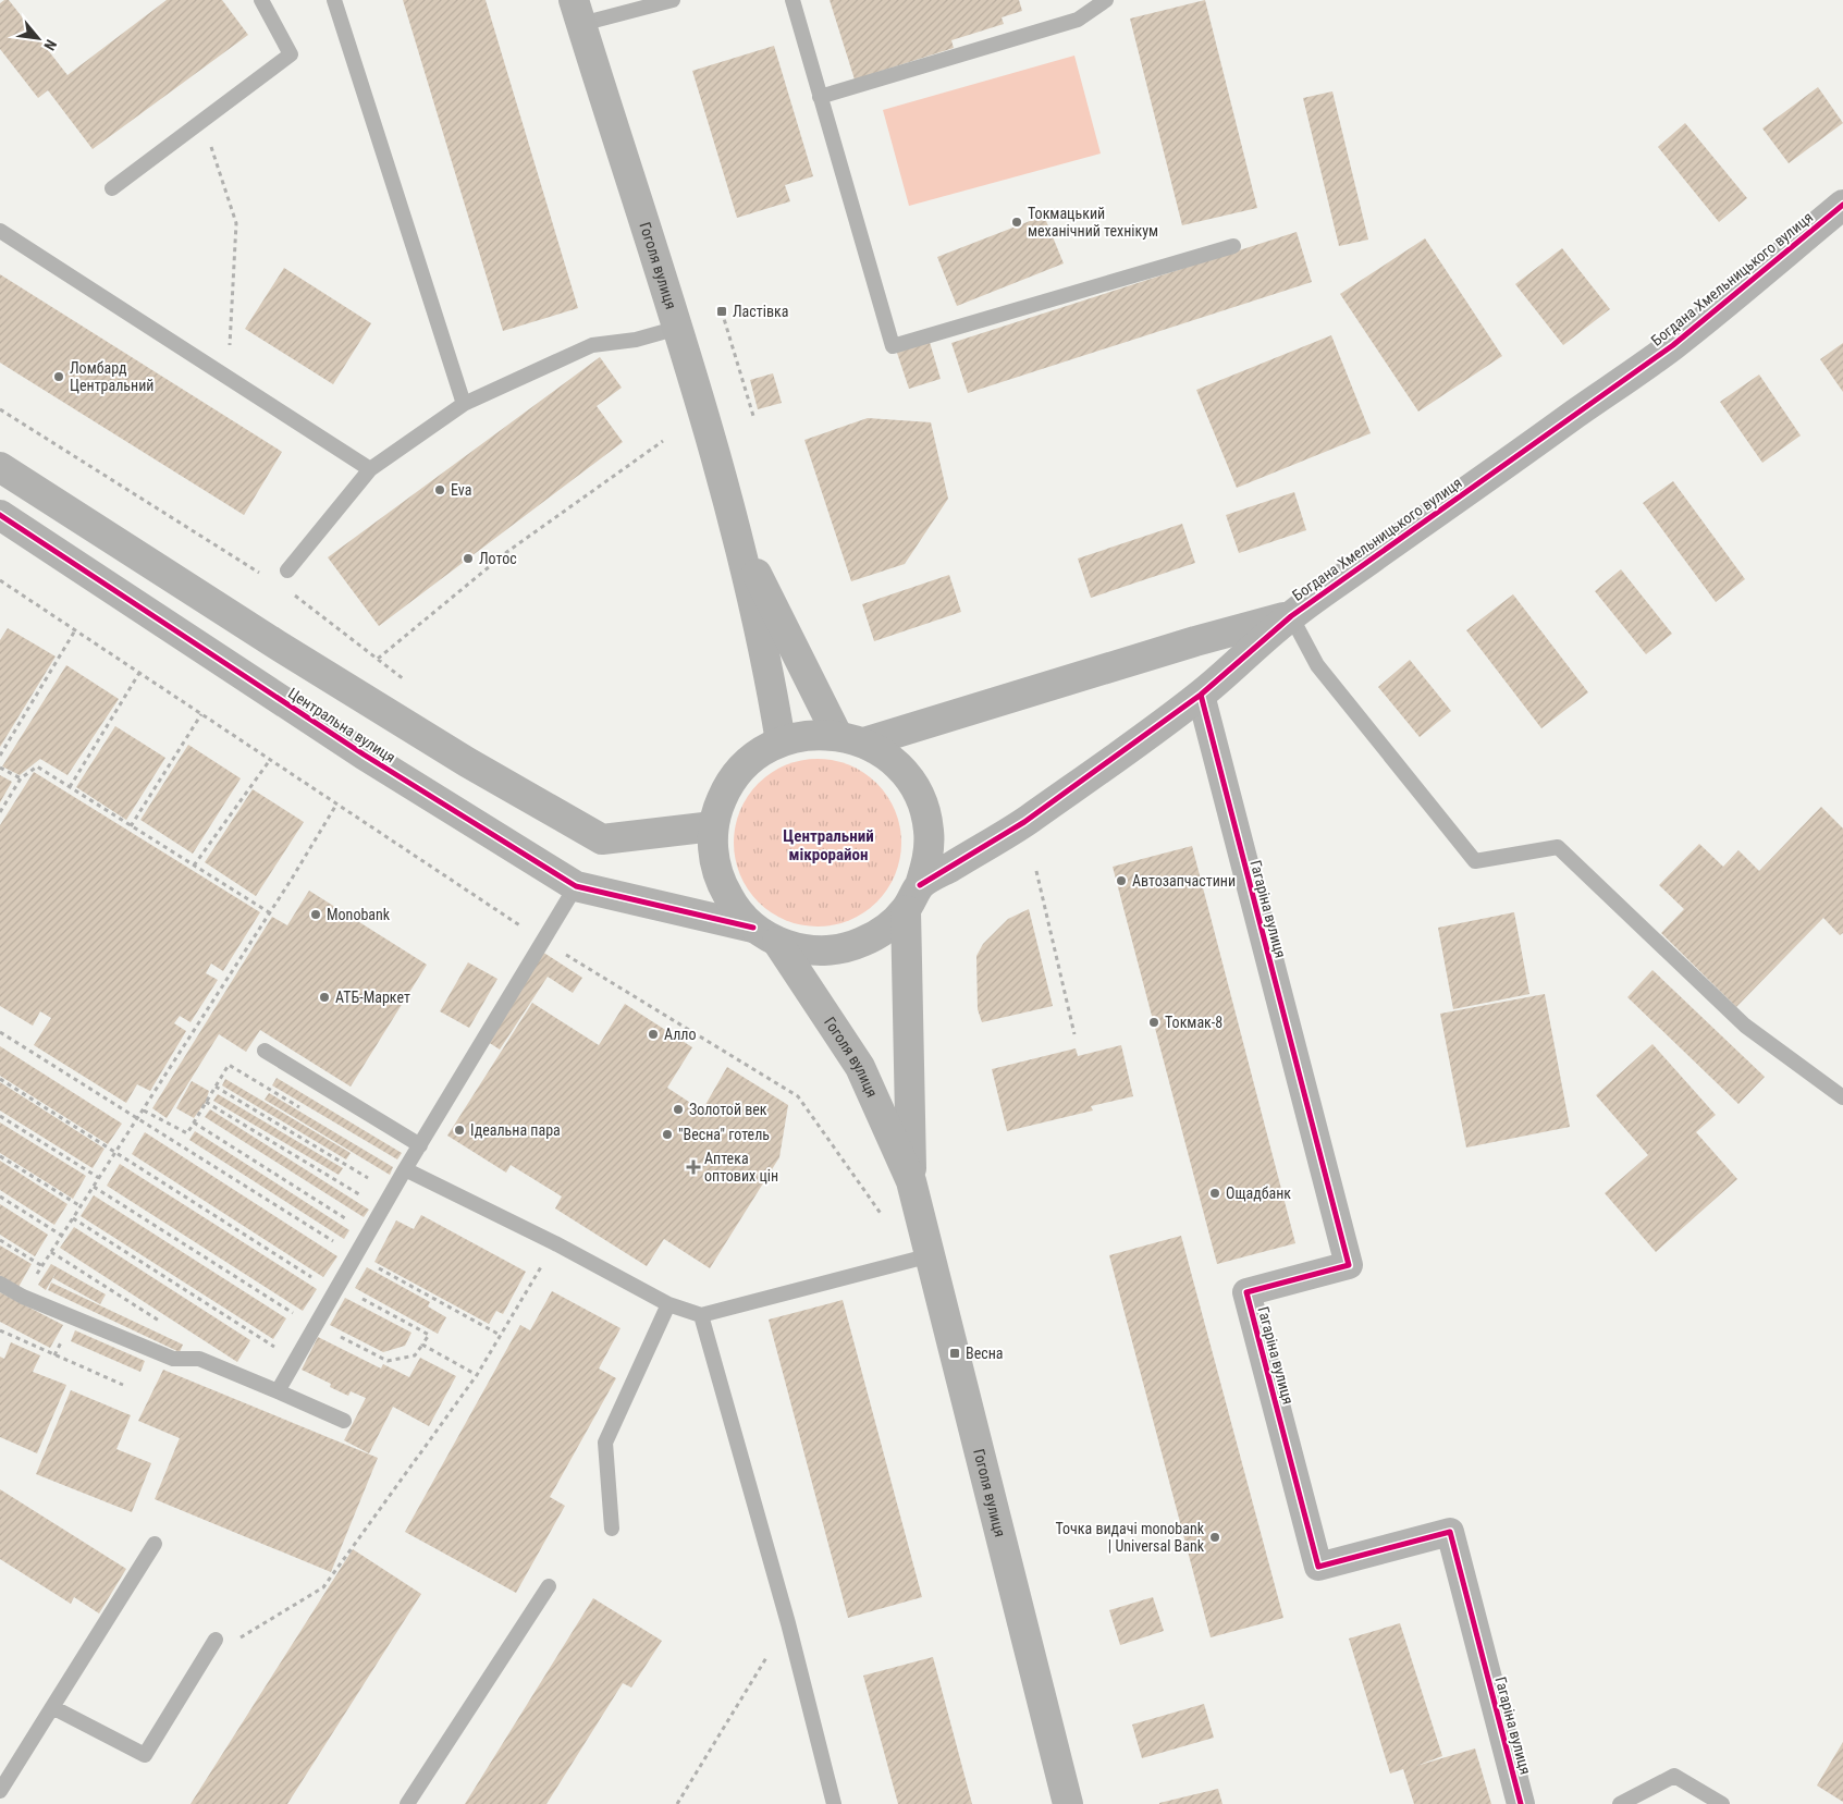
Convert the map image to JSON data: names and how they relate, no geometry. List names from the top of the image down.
{
  "streets": {
    "street": [
      "Гоголя вулиця",
      "Богдана Хмельницького вулиця",
      "Центральна вулиця",
      "Гагаріна вулиця"
    ]
  },
  "crossings": [
    ["Гоголя вулиця", "Богдана Хмельницького вулиця"],
    ["Гоголя вулиця", "Центральна вулиця"],
    ["Богдана Хмельницького вулиця", "Центральна вулиця"],
    ["Богдана Хмельницького вулиця", "Гагаріна вулиця"]
  ],
  "districts": ["Центральний мікрорайон"],
  "places": {
    "other": [
      "Токмацький механічний технікум",
      "Ломбард Центральний",
      "Eva",
      "Лотос",
      "Автозапчастини",
      "Monobank",
      "АТБ-Маркет",
      "Токмак-8",
      "Алло",
      "Золотой век",
      "Ідеальна пара",
      "\"Весна\" готель",
      "Ощадбанк",
      "Точка видачі monobank | Universal Bank"
    ],
    "transit": ["Ластівка", "Весна"],
    "health": ["Аптека оптових цін"]
  },
  "north": "bottom right"
}
